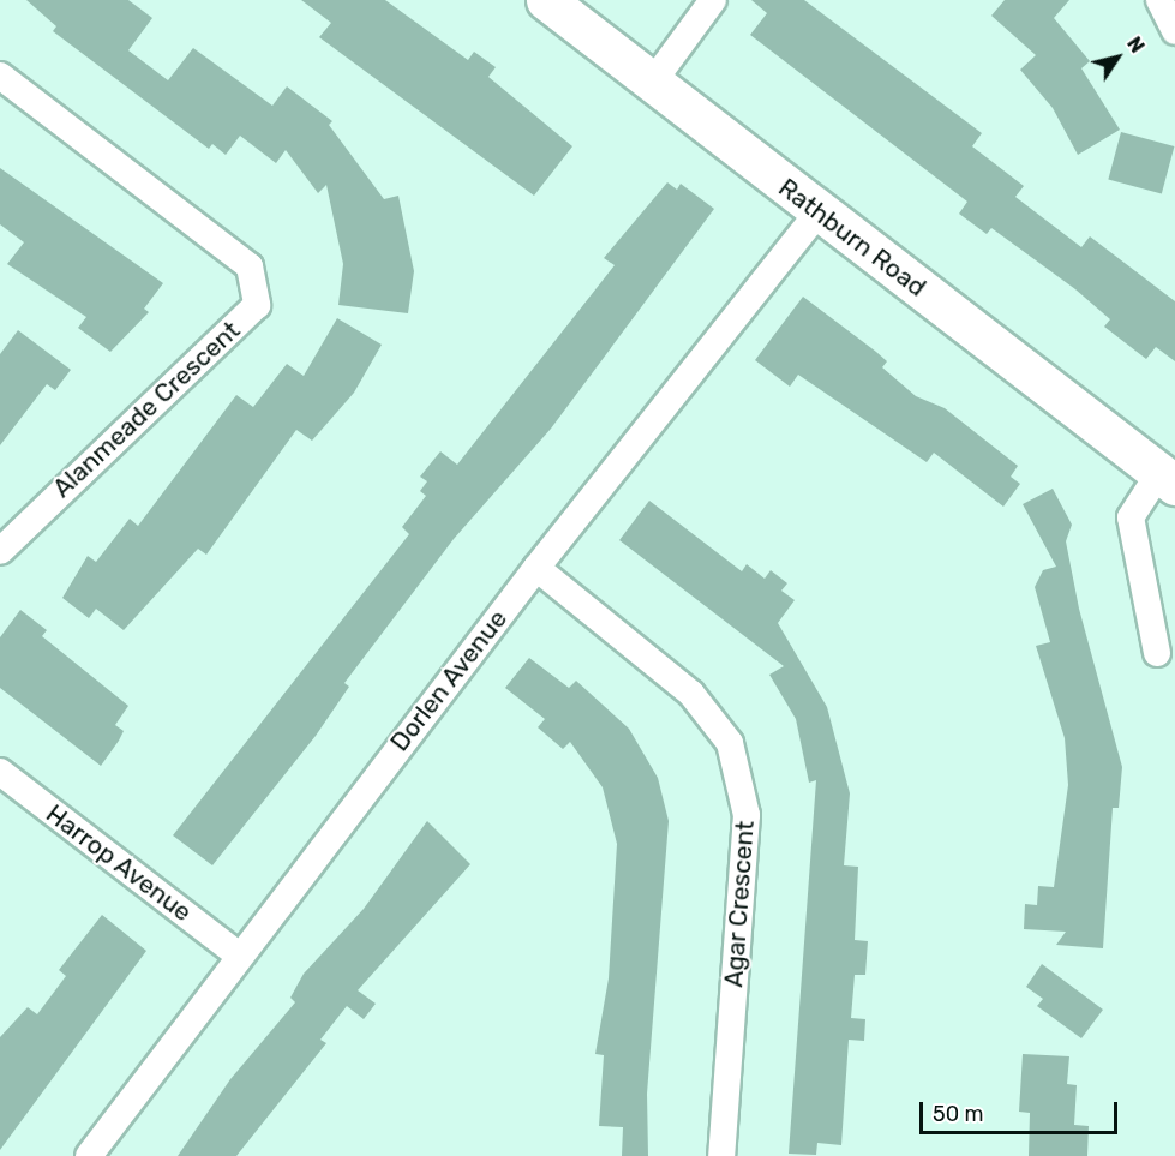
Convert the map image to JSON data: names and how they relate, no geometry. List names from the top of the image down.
{
  "streets": {
    "street": [
      "Rathburn Road",
      "Alanmeade Crescent",
      "Dorlen Avenue",
      "Harrop Avenue",
      "Agar Crescent"
    ]
  },
  "crossings": [
    ["Rathburn Road", "Dorlen Avenue"],
    ["Dorlen Avenue", "Harrop Avenue"],
    ["Dorlen Avenue", "Agar Crescent"]
  ],
  "scale_bar": "50 m",
  "north": "top right"
}
